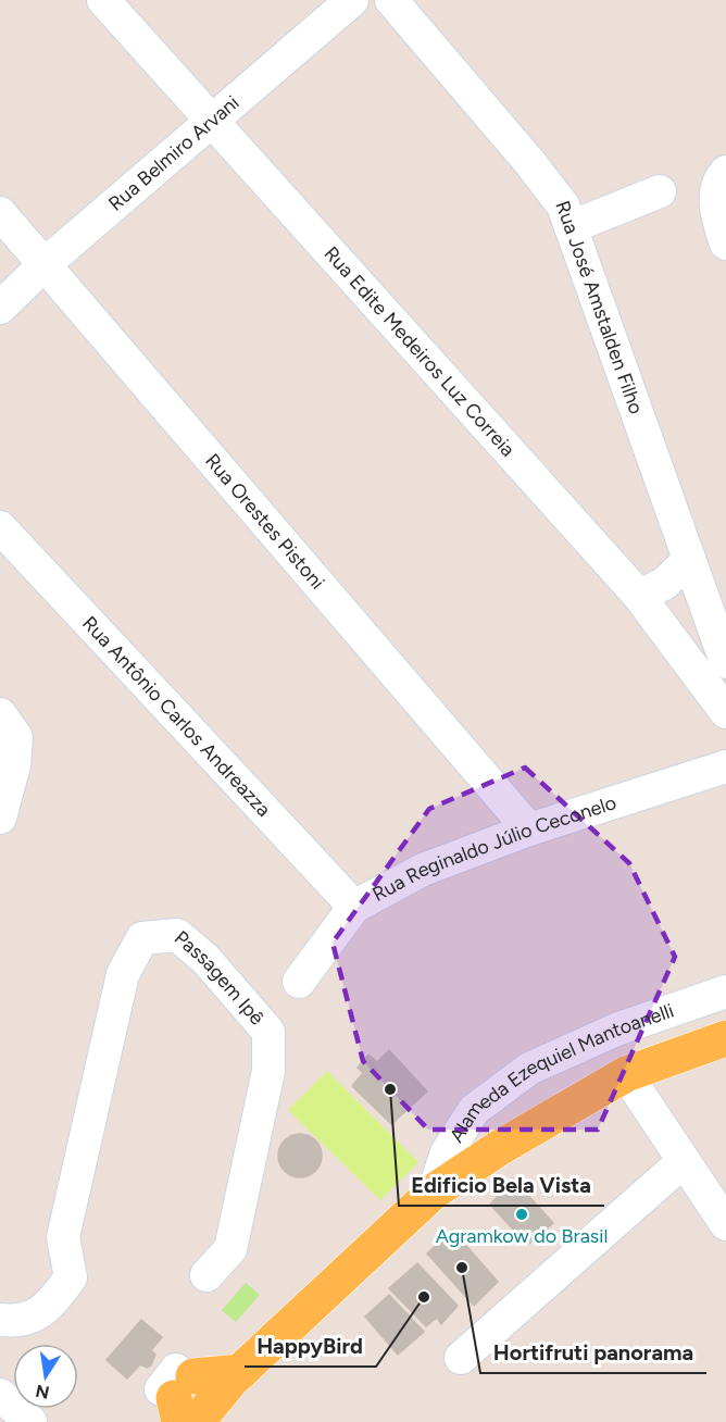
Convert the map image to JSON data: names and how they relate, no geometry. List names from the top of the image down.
{
  "streets": {
    "main road": ["Alameda Ezequiel Mantoanelli"],
    "street": [
      "Rua Belmiro Arvani",
      "Rua José Amstalden Filho",
      "Rua Edite Medeiros Luz Correia",
      "Rua Orestes Pistoni",
      "Rua Antônio Carlos Andreazza",
      "Rua Reginaldo Júlio Ceconelo",
      "Passagem Ipê"
    ]
  },
  "crossings": [
    ["Rua Belmiro Arvani", "Rua Edite Medeiros Luz Correia"],
    ["Rua Belmiro Arvani", "Rua Orestes Pistoni"],
    ["Rua Orestes Pistoni", "Rua Reginaldo Júlio Ceconelo"],
    ["Rua Antônio Carlos Andreazza", "Rua Reginaldo Júlio Ceconelo"]
  ],
  "places": [
    "Edificio Bela Vista",
    "Agramkow do Brasil",
    "Hortifruti panorama",
    "HappyBird"
  ],
  "north": "bottom"
}
